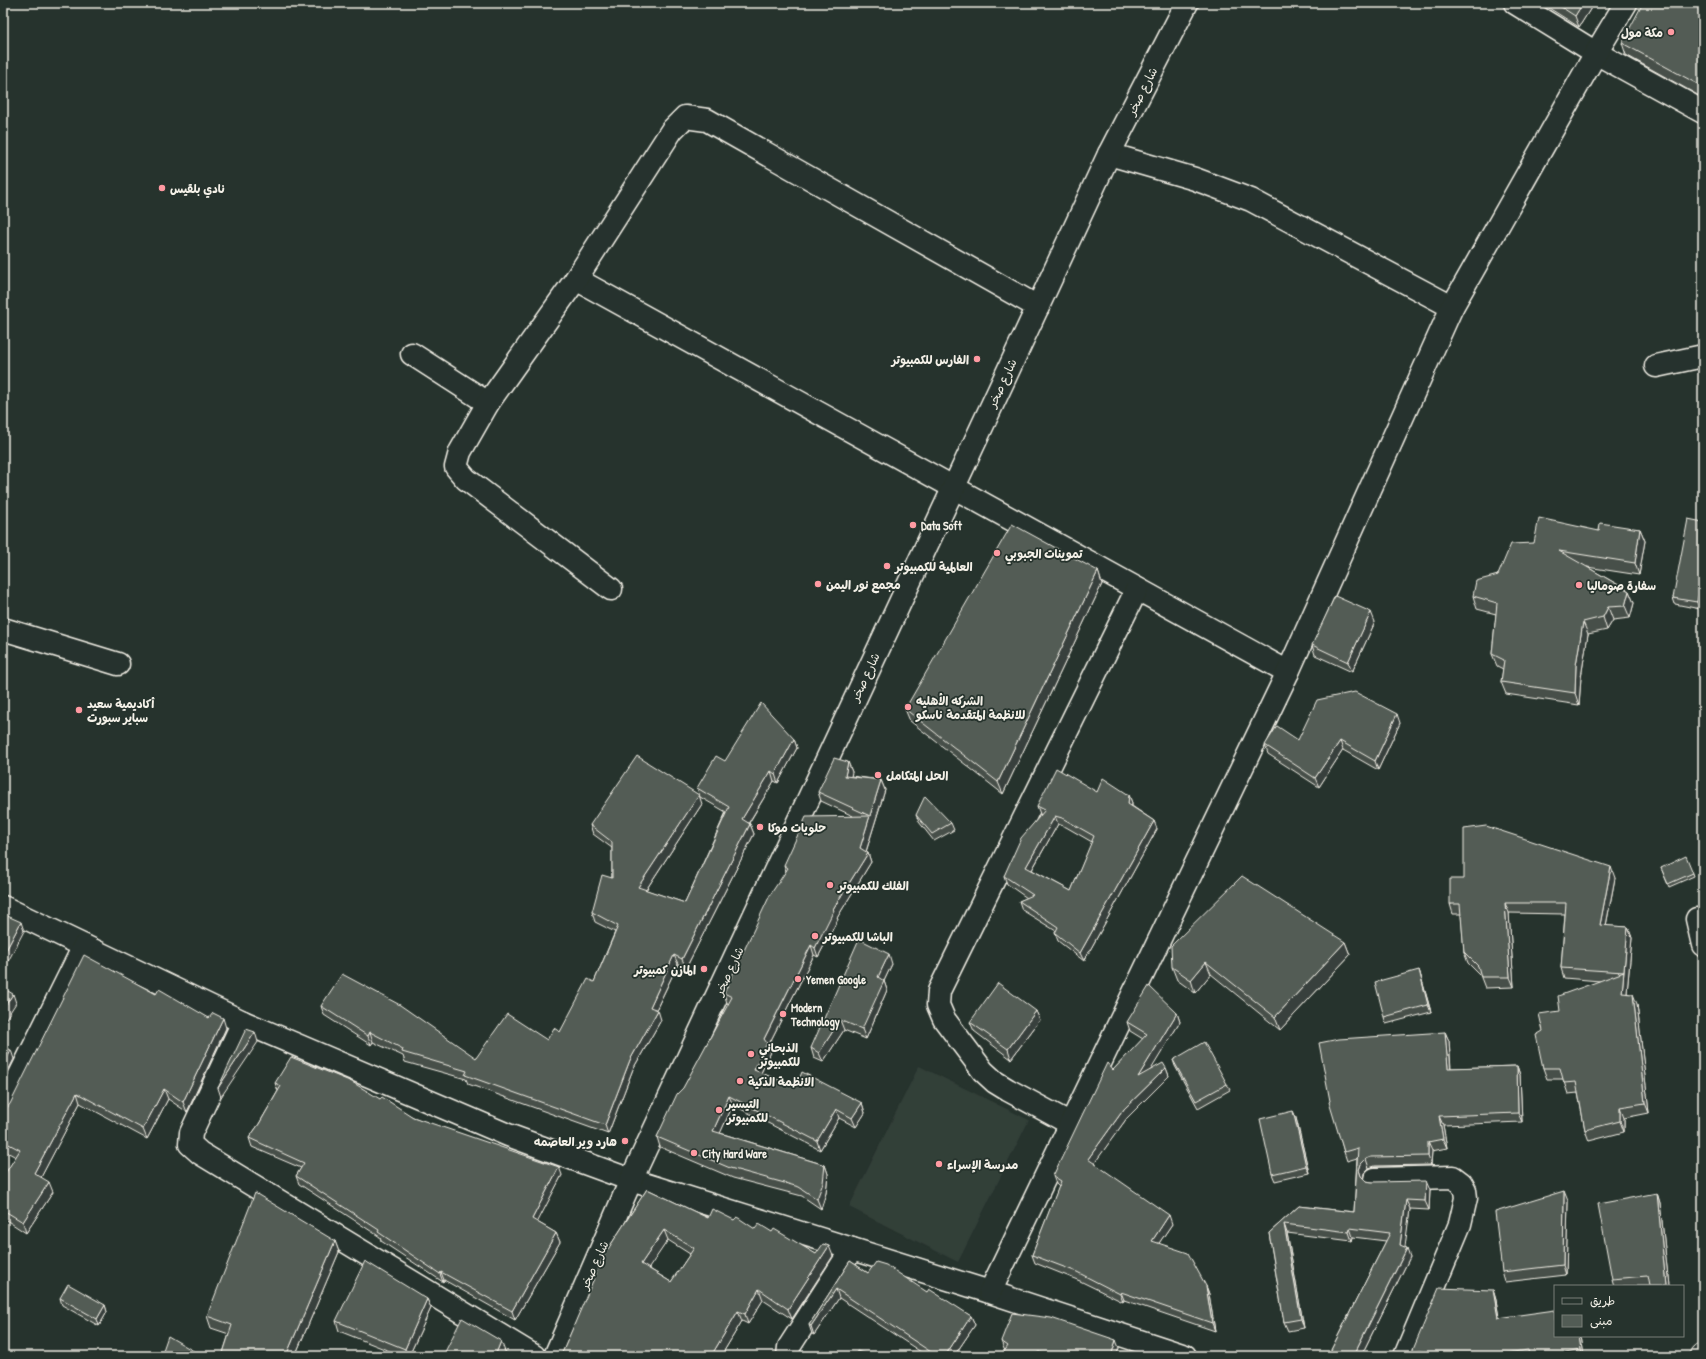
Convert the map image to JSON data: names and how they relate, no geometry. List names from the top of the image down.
{
  "streets": {
    "street": ["شارع صخر"]
  },
  "places": [
    "مكة مول",
    "نادي بلقيس",
    "الفارس للكمبيوتر",
    "Data Soft",
    "تموينات الجبوبي",
    "العالمية للكمبيوتر",
    "مجمع نور اليمن",
    "سفارة صوماليا",
    "الشركه الأهليه للانظمة المتقدمة ناسكو",
    "أكاديمية سعيد سباير سبورت",
    "الحل المتكامل",
    "حلويات موكا",
    "الفلك للكمبيوتر",
    "الباشا للكمبيوتر",
    "المازن كمبيوتر",
    "Yemen Google",
    "Modern Technology",
    "الذبحاني للكمبيوتر",
    "الانظمة الذكية",
    "التيسير للكمبيوتر",
    "هارد وير العاصمه",
    "City Hard Ware",
    "مدرسة الإسراء"
  ],
  "legend": ["طريق", "مبنى"]
}
